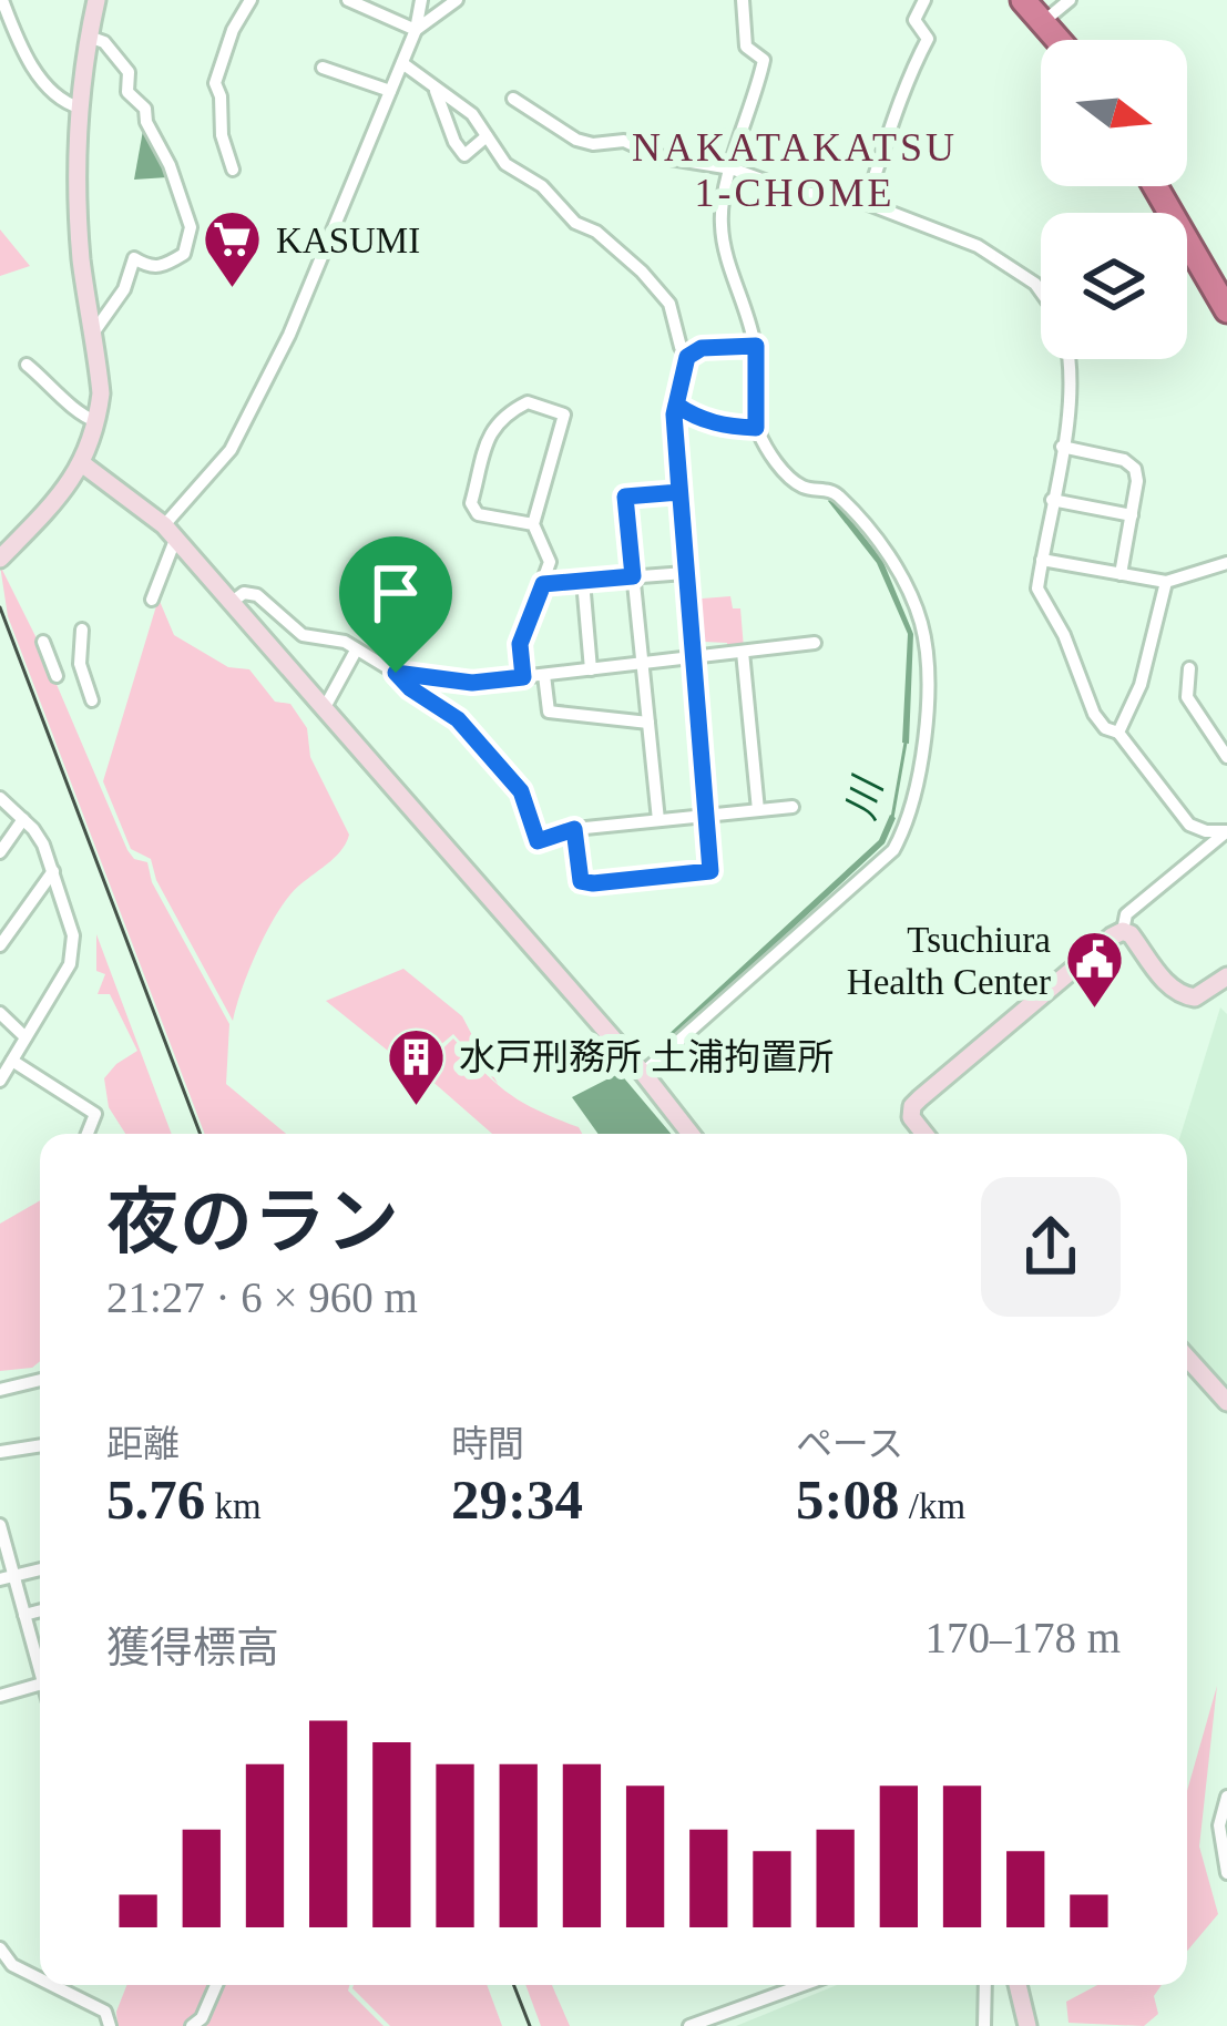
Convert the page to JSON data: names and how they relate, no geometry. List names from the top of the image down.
{
  "districts": ["NAKATAKATSU 1-CHOME"],
  "water": ["川"],
  "places": {
    "supermarket": ["KASUMI"],
    "public building": ["Tsuchiura Health Center"],
    "building": ["水戸刑務所 土浦拘置所"]
  },
  "north": "right",
  "page": {
    "heading": ["夜のラン", "21:27 · 6 × 960 m"],
    "stats": [
      ["距離", "5.76 km"],
      ["時間", "29:34"],
      ["ペース", "5:08 /km"]
    ],
    "chart": ["獲得標高", "170–178 m"]
  }
}
